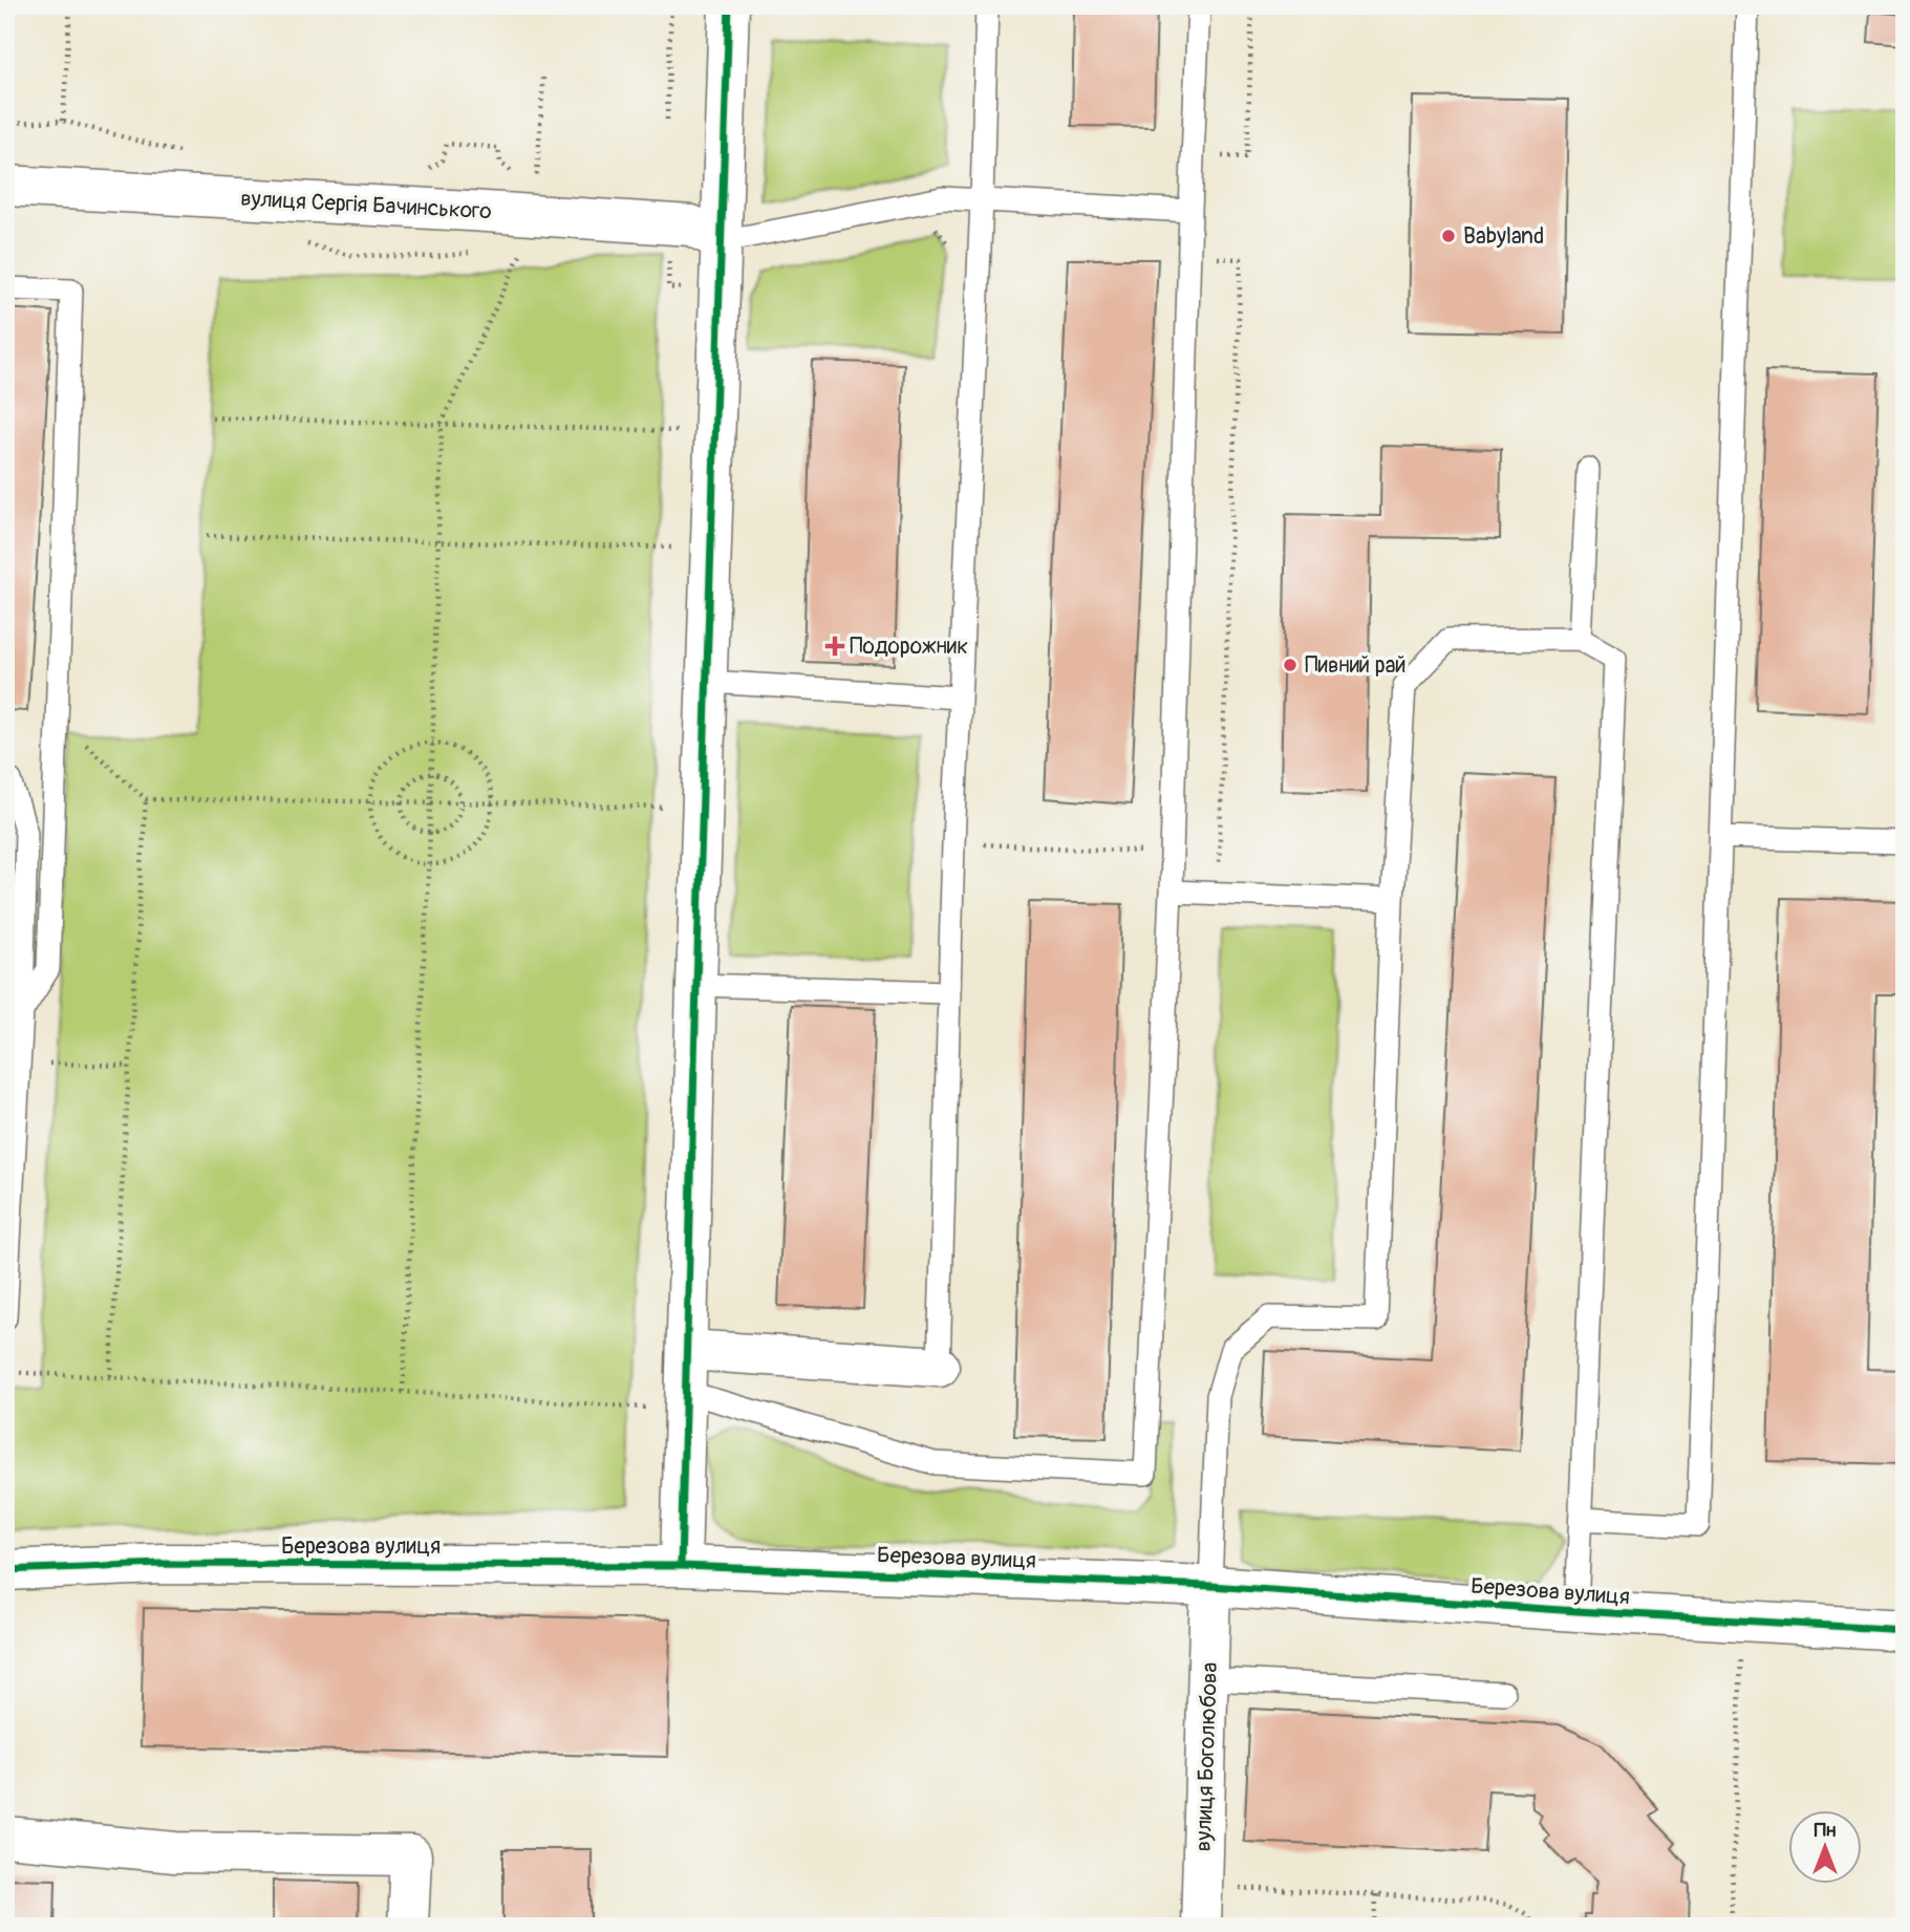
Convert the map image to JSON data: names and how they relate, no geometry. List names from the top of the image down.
{
  "streets": {
    "street": ["вулиця Сергія Бачинського", "Березова вулиця", "вулиця Боголюбова"]
  },
  "crossings": [
    ["Березова вулиця", "вулиця Боголюбова"]
  ],
  "places": {
    "other": ["Babyland", "Пивний рай"],
    "health": ["Подорожник"]
  },
  "north": "top"
}
